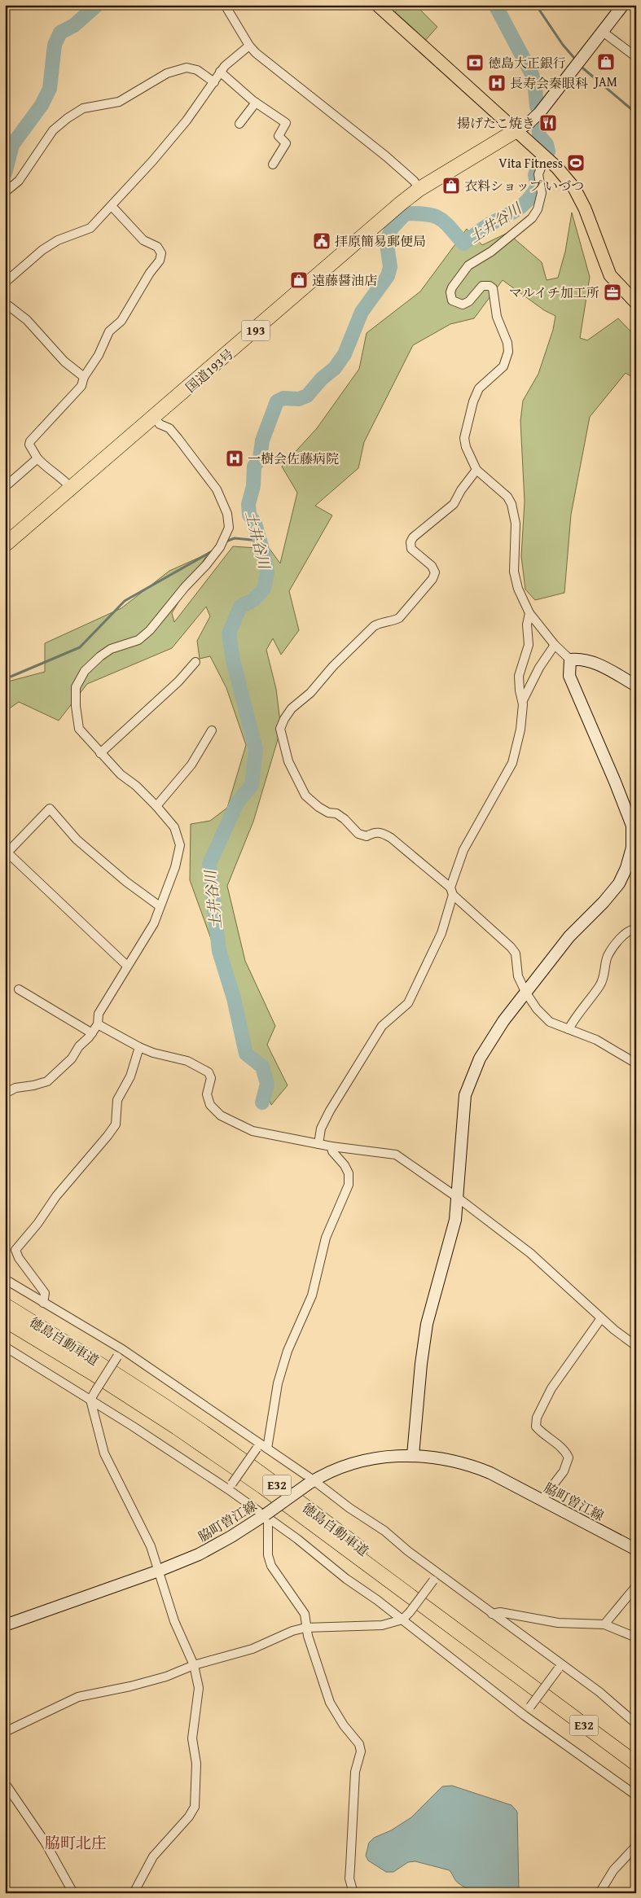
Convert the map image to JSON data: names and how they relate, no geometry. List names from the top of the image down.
{
  "streets": {
    "highway": [
      "193",
      "国道193号",
      "徳島自動車道",
      "E32"
    ],
    "street": ["脇町曽江線"]
  },
  "districts": ["脇町北庄"],
  "water": ["土井谷川"],
  "places": {
    "shop": ["JAM", "衣料ショップ いづつ", "遠藤醤油店"],
    "bank": ["徳島大正銀行"],
    "hospital": ["長寿会秦眼科", "一樹会佐藤病院"],
    "restaurant": ["揚げたこ焼き"],
    "sports": ["Vita Fitness"],
    "public building": ["拝原簡易郵便局"],
    "office": ["マルイチ加工所"]
  }
}
